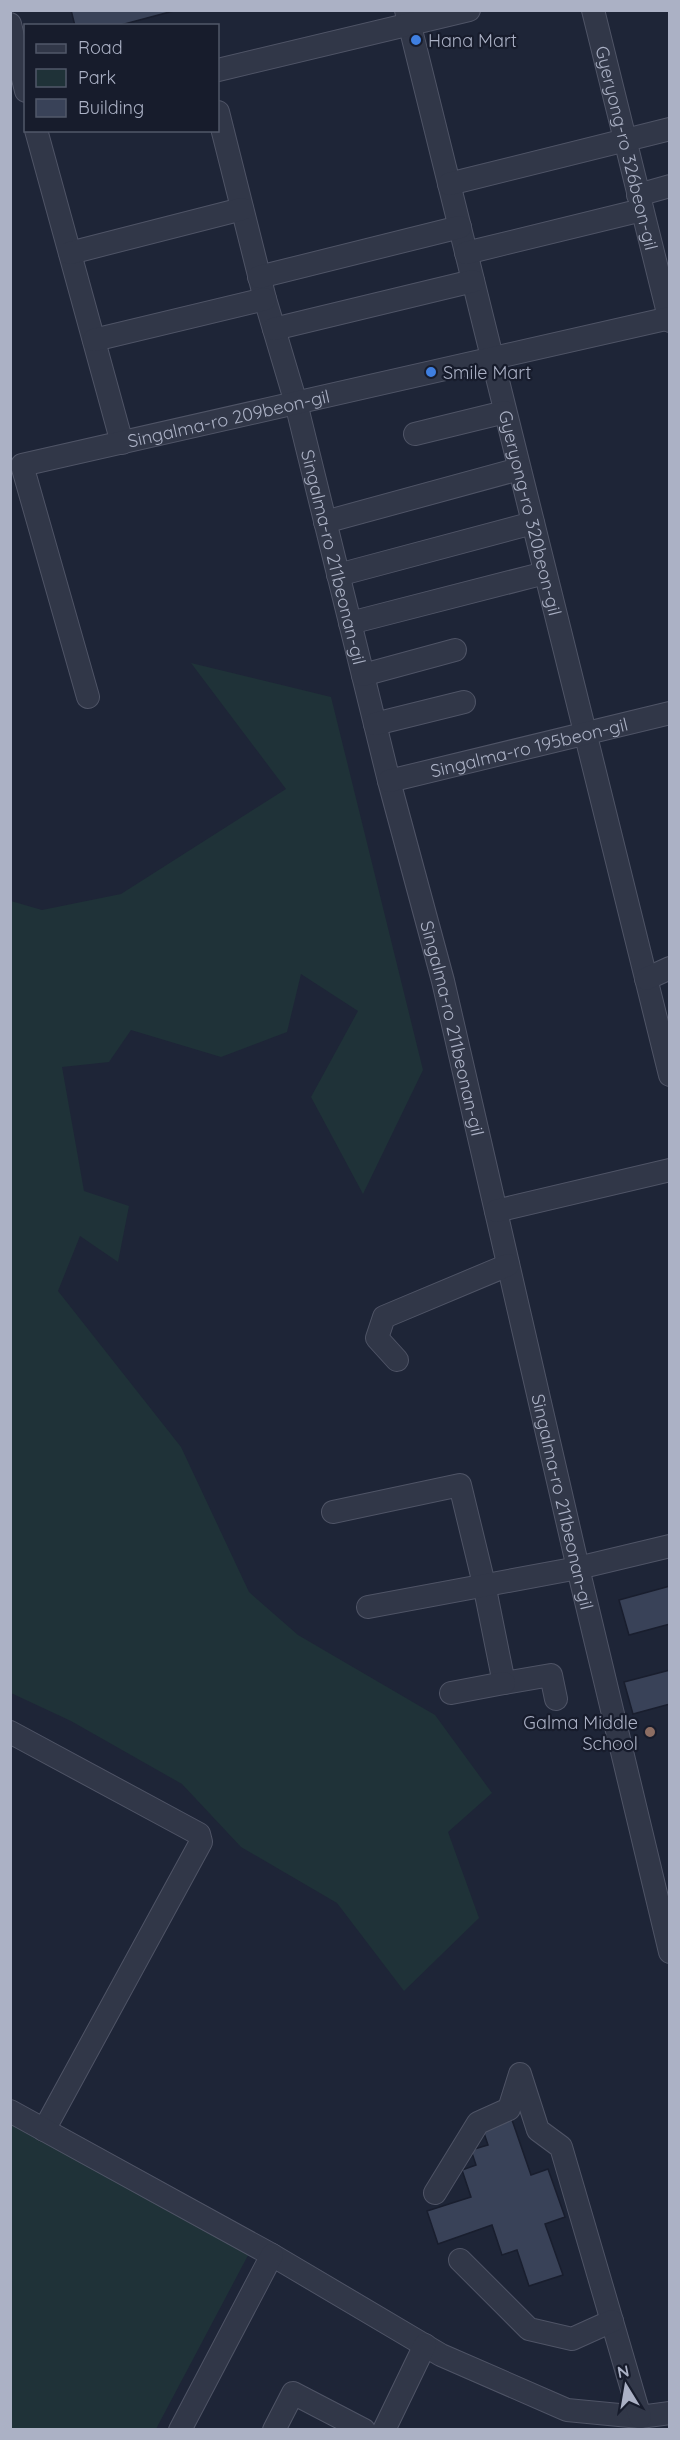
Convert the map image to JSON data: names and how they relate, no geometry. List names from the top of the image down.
{
  "streets": {
    "street": [
      "Gyeryong-ro 326beon-gil",
      "Singalma-ro 209beon-gil",
      "Gyeryong-ro 320beon-gil",
      "Singalma-ro 211beonan-gil",
      "Singalma-ro 195beon-gil"
    ]
  },
  "crossings": [
    ["Gyeryong-ro 326beon-gil", "Singalma-ro 209beon-gil"],
    ["Singalma-ro 209beon-gil", "Gyeryong-ro 320beon-gil"],
    ["Singalma-ro 209beon-gil", "Singalma-ro 211beonan-gil"],
    ["Gyeryong-ro 320beon-gil", "Singalma-ro 195beon-gil"],
    ["Singalma-ro 211beonan-gil", "Singalma-ro 195beon-gil"]
  ],
  "places": ["Hana Mart", "Smile Mart", "Galma Middle School"],
  "legend": ["Road", "Park", "Building"],
  "north": "top"
}
